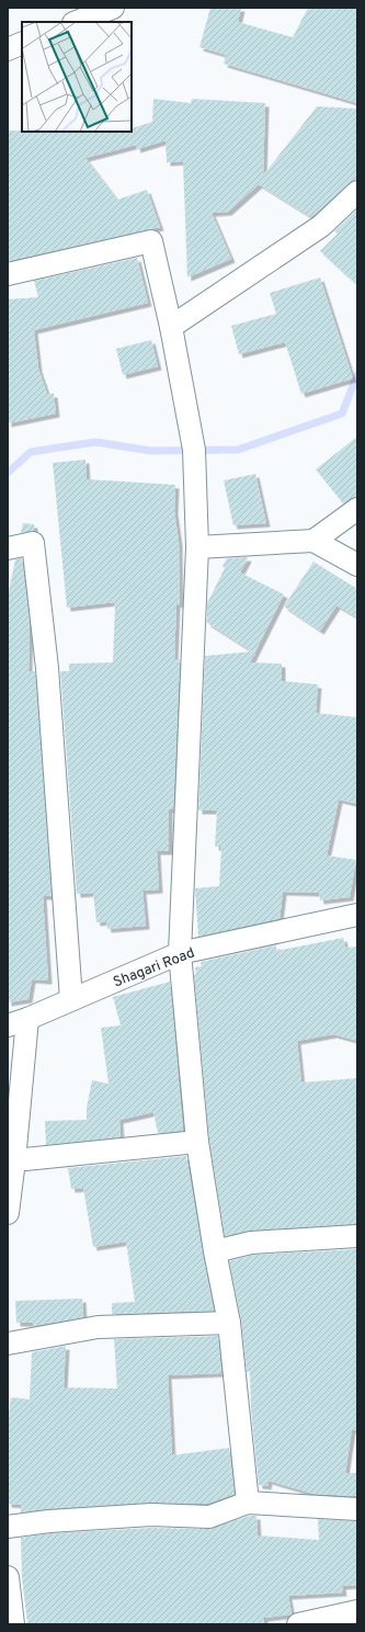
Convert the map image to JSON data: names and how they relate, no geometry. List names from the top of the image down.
{
  "streets": {
    "street": ["Shagari Road"]
  }
}
